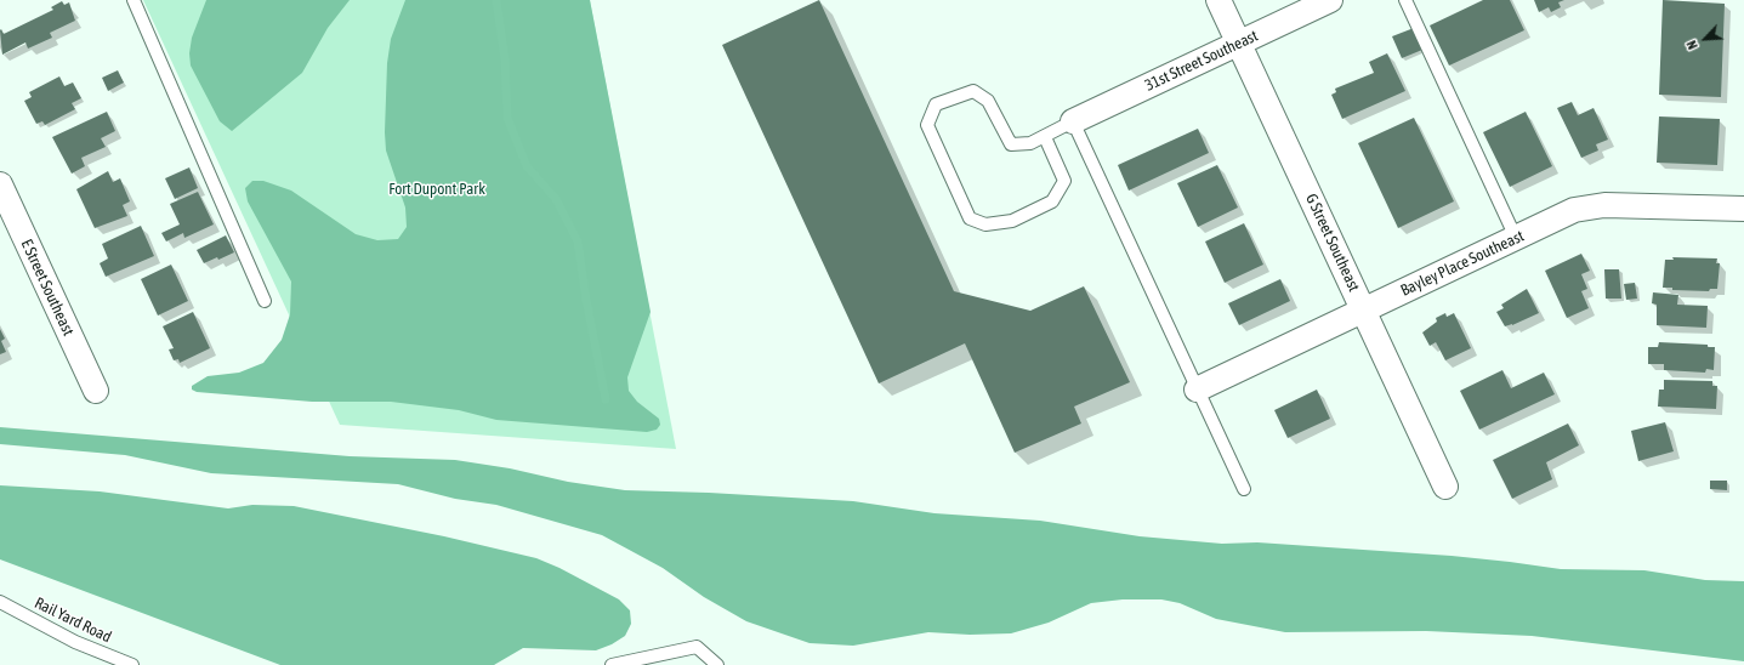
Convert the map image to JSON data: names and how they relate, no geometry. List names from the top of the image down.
{
  "streets": {
    "street": [
      "31st Street Southeast",
      "G Street Southeast",
      "Bayley Place Southeast",
      "E Street Southeast"
    ],
    "lane": ["Rail Yard Road"]
  },
  "crossings": [
    ["31st Street Southeast", "G Street Southeast"],
    ["G Street Southeast", "Bayley Place Southeast"]
  ],
  "parks": ["Fort Dupont Park"],
  "north": "bottom left"
}
